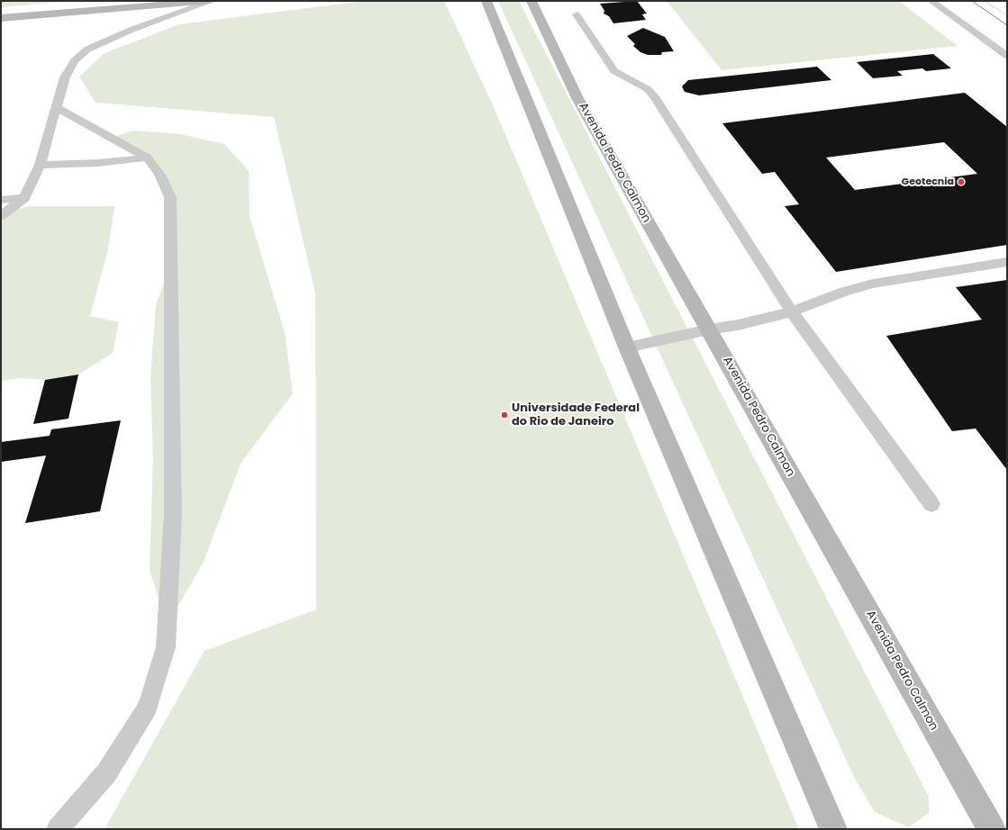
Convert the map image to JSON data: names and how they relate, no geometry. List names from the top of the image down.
{
  "streets": {
    "street": ["Avenida Pedro Calmon"]
  },
  "places": ["Geotecnia", "Universidade Federal do Rio de Janeiro"]
}
